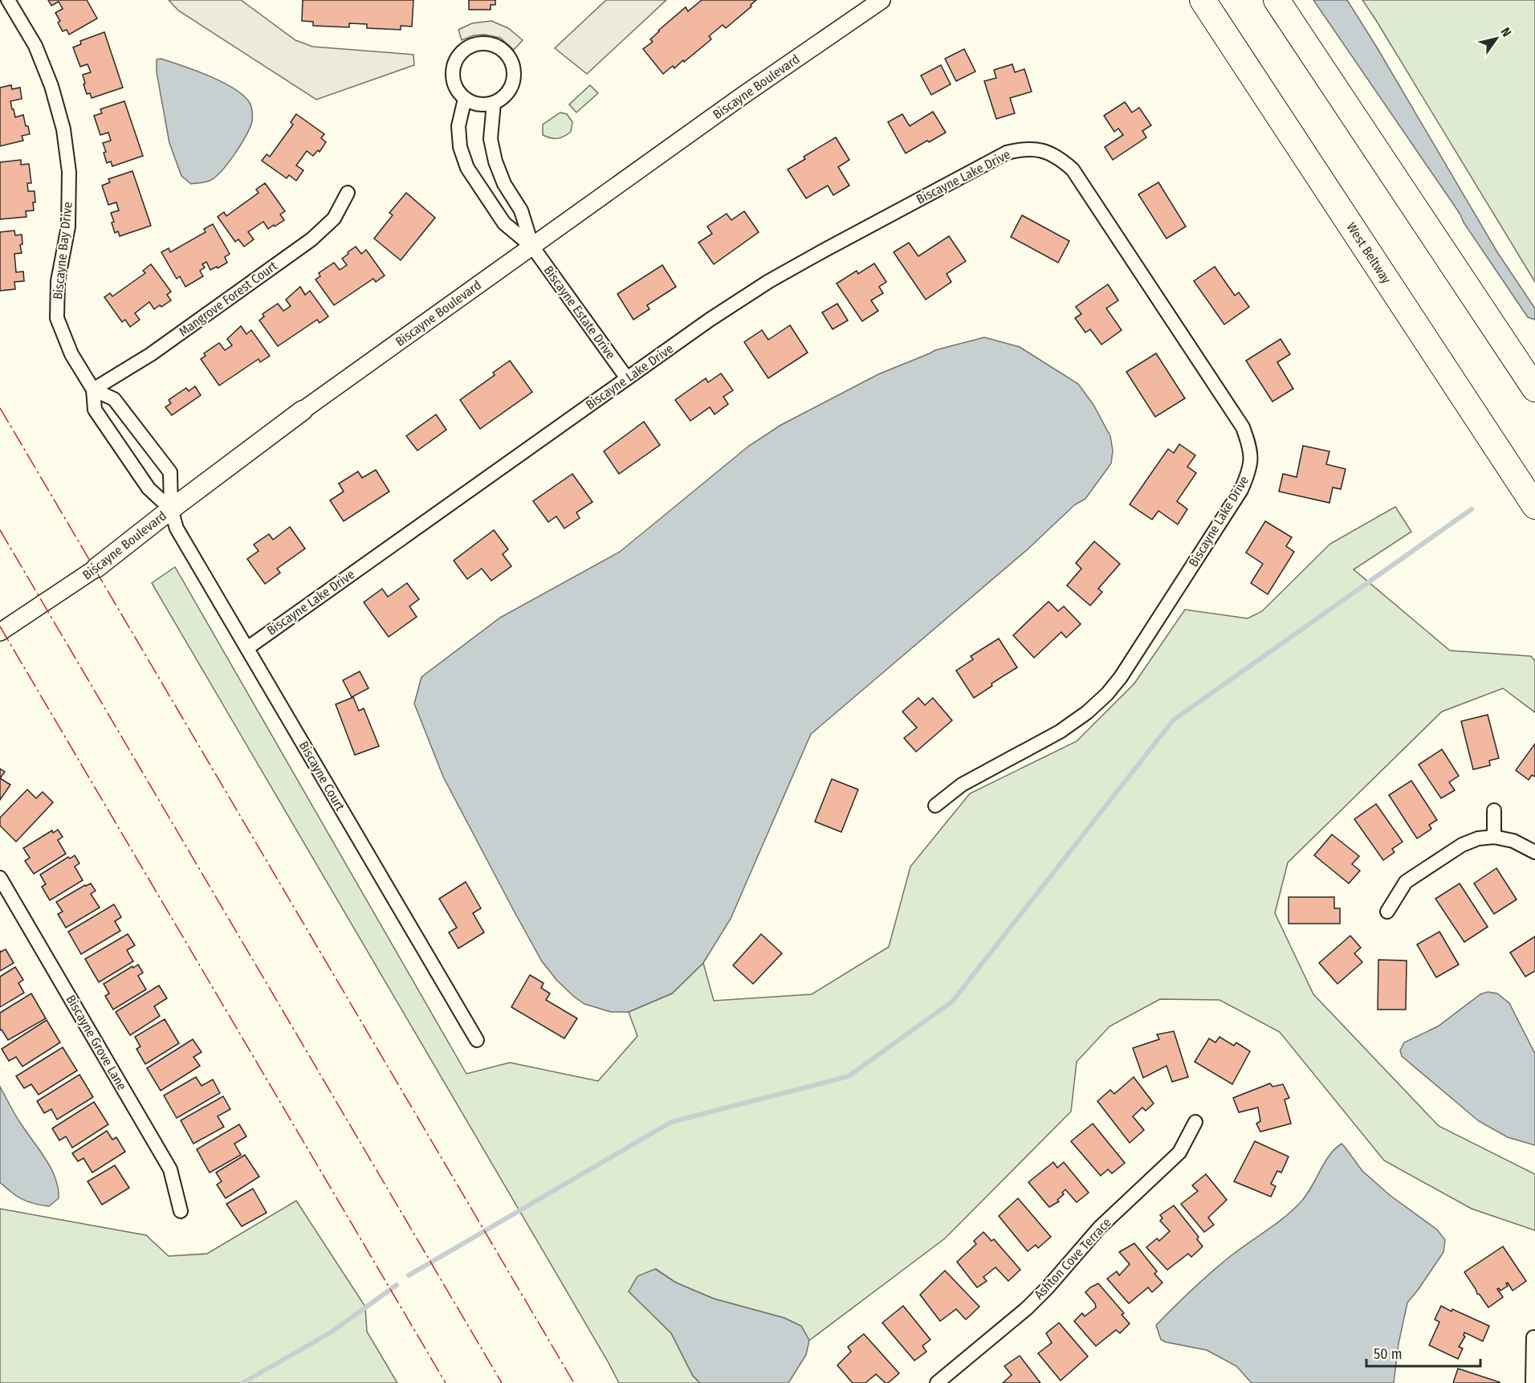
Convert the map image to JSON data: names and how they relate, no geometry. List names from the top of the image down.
{
  "streets": {
    "highway": ["West Beltway"],
    "main road": ["Biscayne Boulevard"],
    "street": [
      "Biscayne Lake Drive",
      "Biscayne Bay Drive",
      "Mangrove Forest Court",
      "Biscayne Estate Drive",
      "Biscayne Court",
      "Biscayne Grove Lane",
      "Ashton Cove Terrace"
    ]
  },
  "crossings": [
    ["Biscayne Boulevard", "Biscayne Bay Drive"],
    ["Biscayne Boulevard", "Biscayne Estate Drive"],
    ["Biscayne Boulevard", "Biscayne Court"],
    ["Biscayne Lake Drive", "Biscayne Estate Drive"],
    ["Biscayne Lake Drive", "Biscayne Court"],
    ["Biscayne Bay Drive", "Mangrove Forest Court"],
    ["Biscayne Bay Drive", "Biscayne Court"]
  ],
  "scale_bar": "50 m",
  "north": "top right"
}
